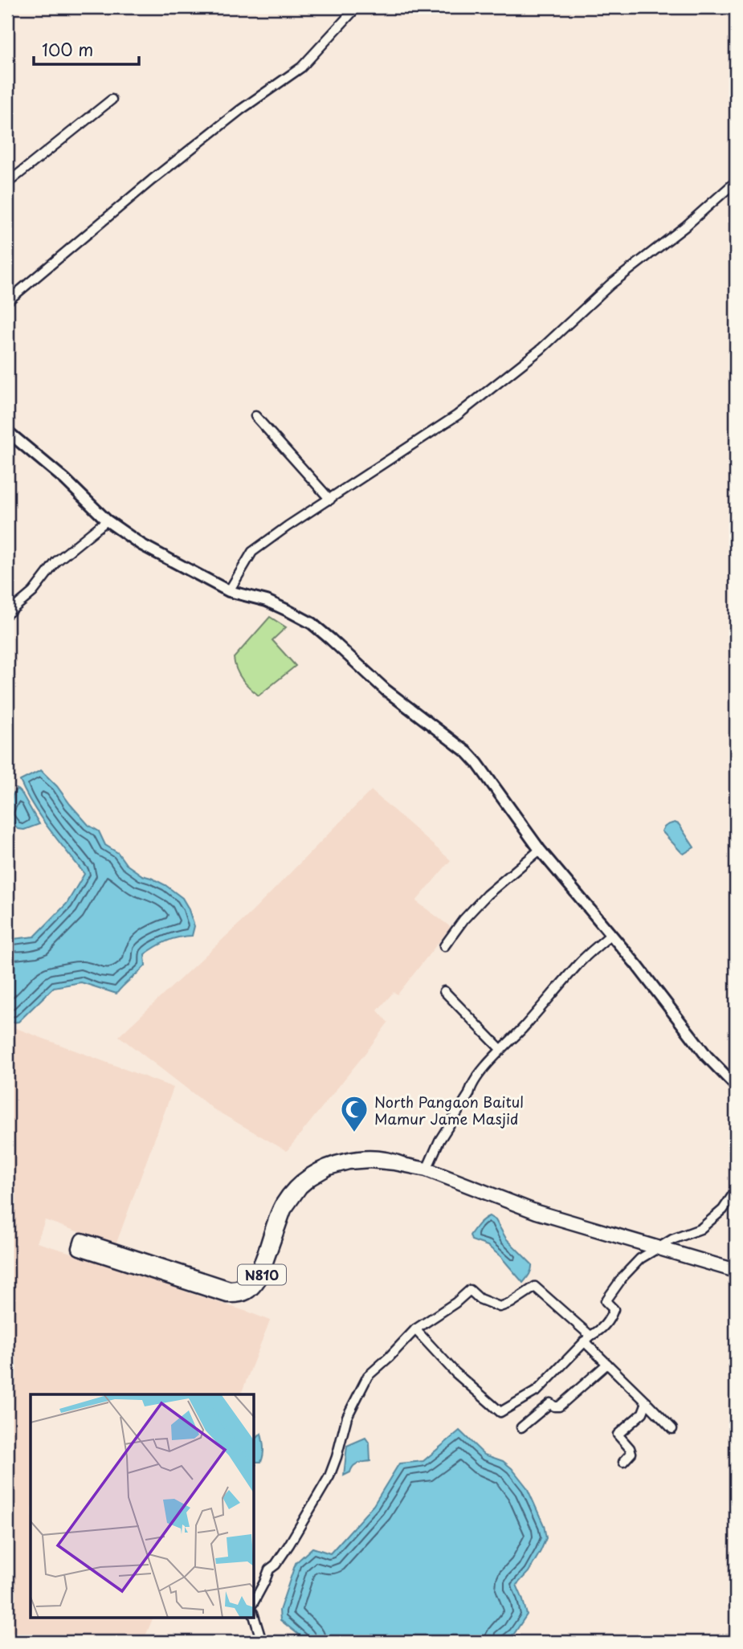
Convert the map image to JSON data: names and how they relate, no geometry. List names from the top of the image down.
{
  "streets": {
    "highway": ["N810"]
  },
  "places": {
    "mosque": ["North Pangaon Baitul Mamur Jame Masjid"]
  },
  "scale_bar": "100 m"
}
